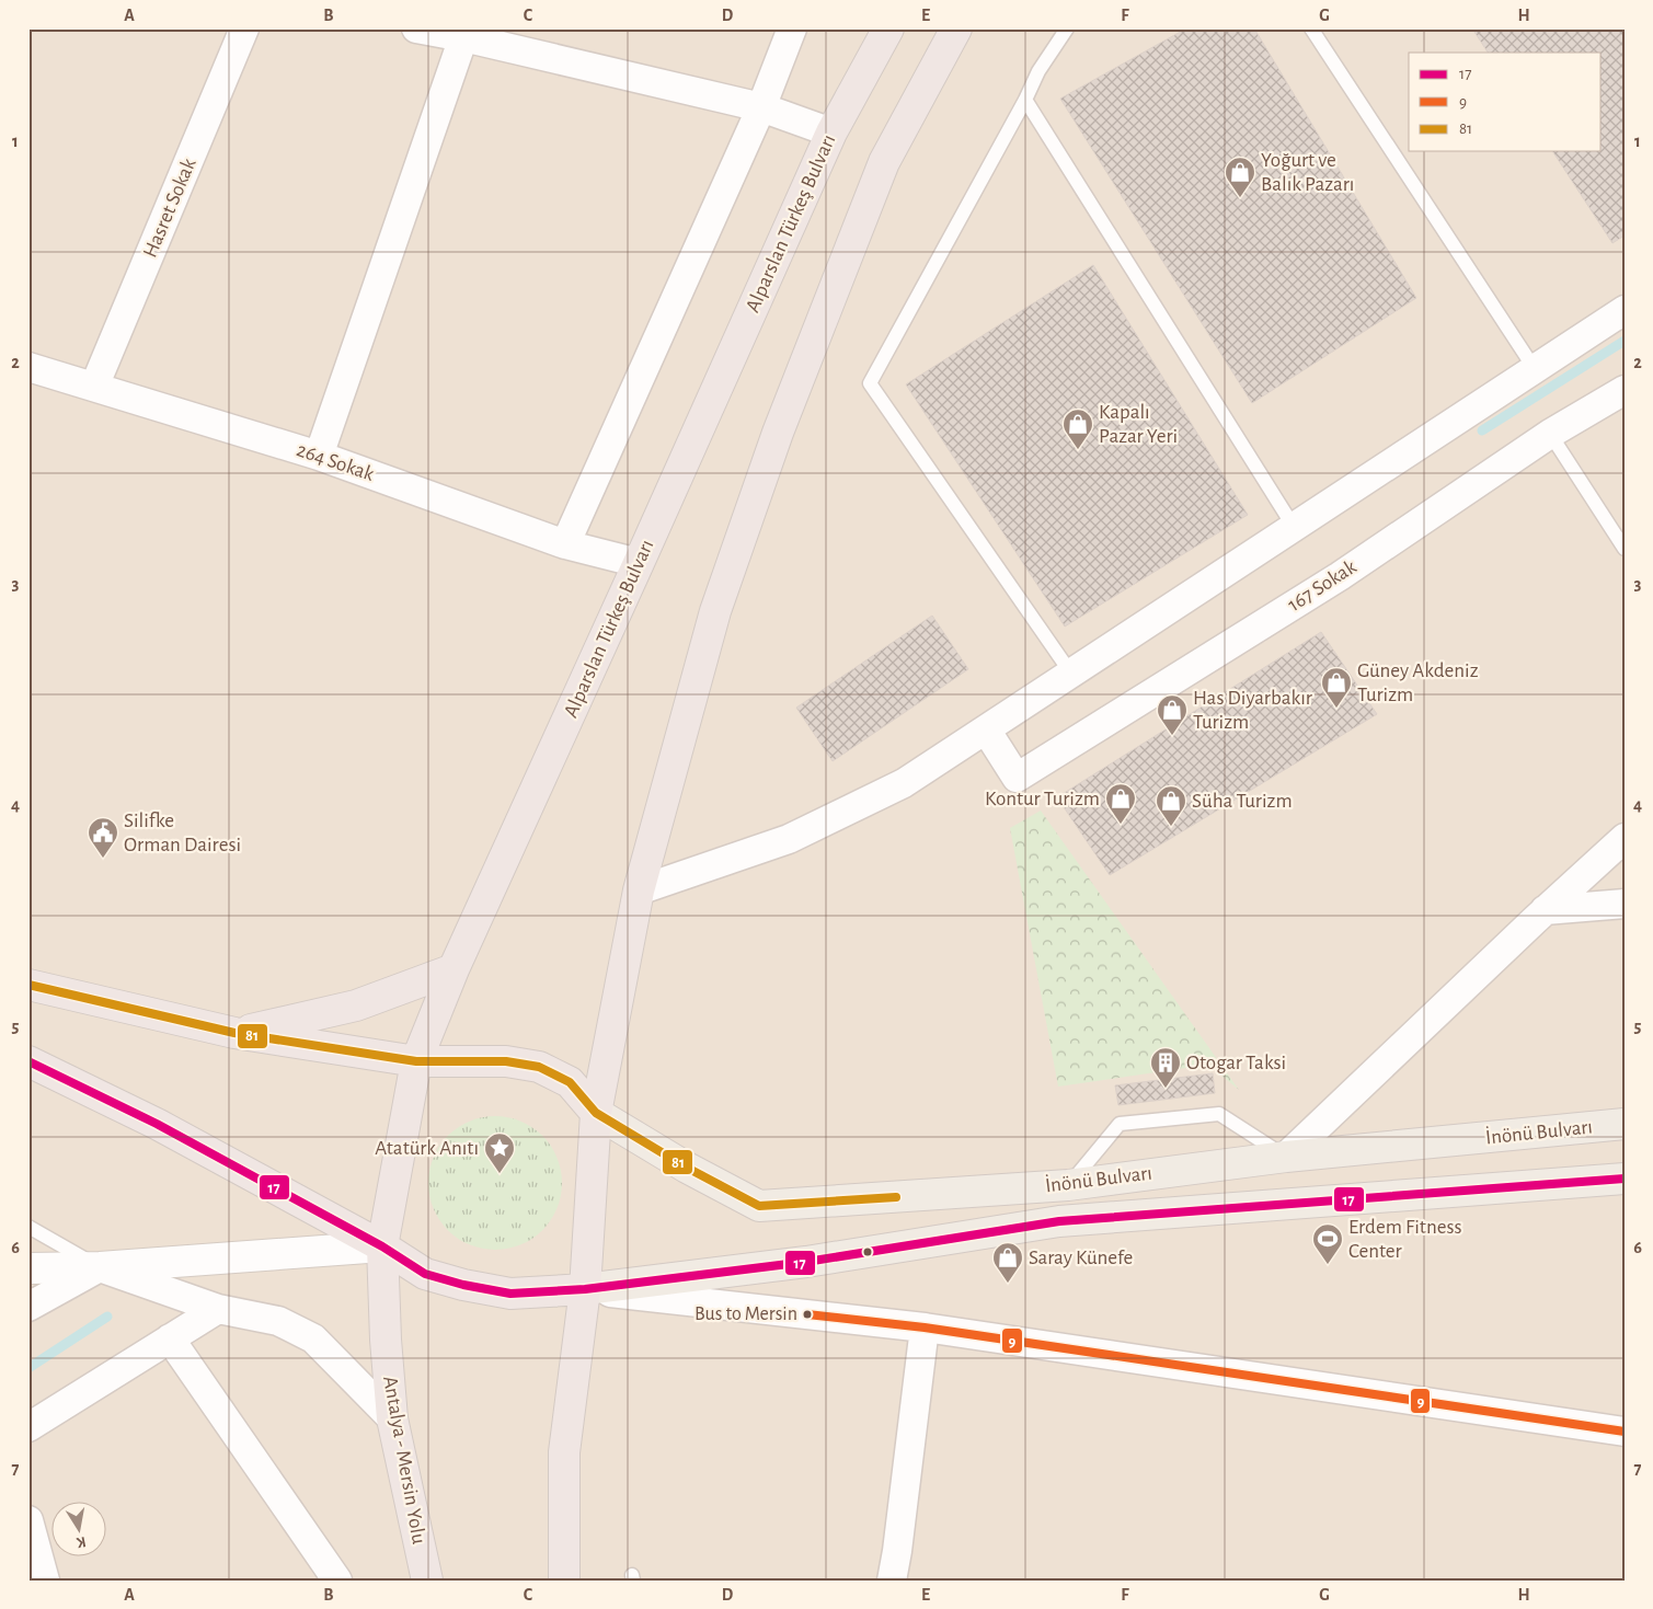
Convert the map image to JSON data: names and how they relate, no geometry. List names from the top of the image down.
{
  "streets": {
    "highway": ["Alparslan Türkeş Bulvarı", "Antalya - Mersin Yolu"],
    "main road": ["İnönü Bulvarı"],
    "street": ["Hasret Sokak", "264 Sokak", "167 Sokak"]
  },
  "crossings": [
    ["Hasret Sokak", "264 Sokak"],
    ["Alparslan Türkeş Bulvarı", "264 Sokak"],
    ["Alparslan Türkeş Bulvarı", "Antalya - Mersin Yolu"]
  ],
  "places": {
    "shop": [
      "Yoğurt ve Balık Pazarı",
      "Kapalı Pazar Yeri",
      "Güney Akdeniz Turizm",
      "Has Diyarbakır Turizm",
      "Kontur Turizm",
      "Süha Turizm",
      "Saray Künefe"
    ],
    "public building": ["Silifke Orman Dairesi"],
    "building": ["Otogar Taksi"],
    "place": ["Atatürk Anıtı"],
    "sports": ["Erdem Fitness Center"],
    "other": ["Bus to Mersin"]
  },
  "lines": ["transit line 81", "transit line 17", "transit line 9"],
  "legend": ["17", "9", "81"],
  "north": "bottom",
  "grid": {
    "columns": [
      "A",
      "B",
      "C",
      "D",
      "E",
      "F",
      "G",
      "H"
    ],
    "rows": [
      "1",
      "2",
      "3",
      "4",
      "5",
      "6",
      "7"
    ]
  }
}
